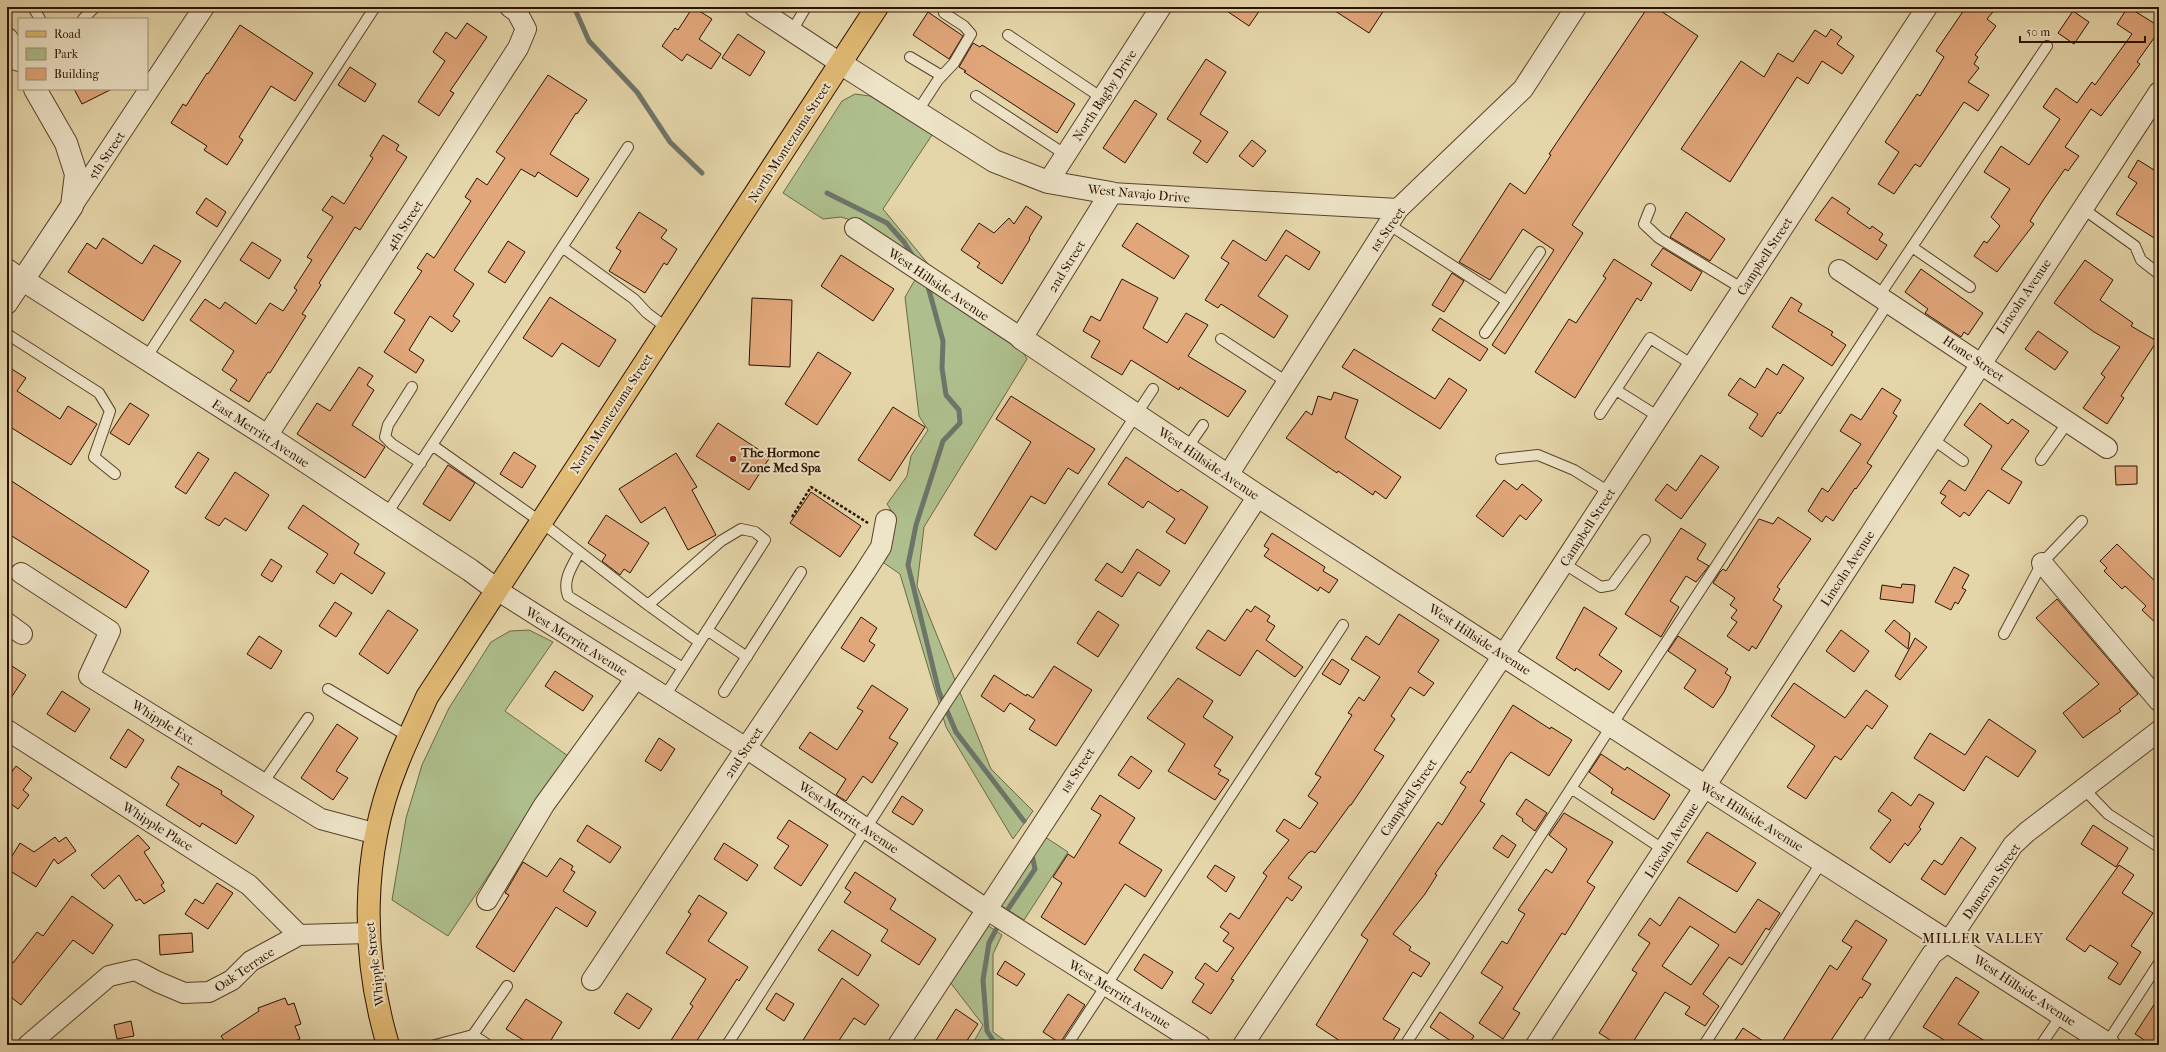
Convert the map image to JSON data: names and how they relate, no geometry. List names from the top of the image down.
{
  "streets": {
    "main road": ["North Montezuma Street", "Whipple Street"],
    "street": [
      "North Bagby Drive",
      "5th Street",
      "West Navajo Drive",
      "4th Street",
      "1st Street",
      "Campbell Street",
      "2nd Street",
      "West Hillside Avenue",
      "Lincoln Avenue",
      "Home Street",
      "East Merritt Avenue",
      "West Merritt Avenue",
      "Whipple Ext.",
      "Whipple Place",
      "Dameron Street",
      "Oak Terrace"
    ]
  },
  "crossings": [
    ["North Bagby Drive", "West Navajo Drive"],
    ["North Montezuma Street", "West Navajo Drive"],
    ["North Montezuma Street", "East Merritt Avenue"],
    ["North Montezuma Street", "West Merritt Avenue"],
    ["North Montezuma Street", "Whipple Ext."],
    ["North Montezuma Street", "Whipple Street"],
    ["5th Street", "East Merritt Avenue"],
    ["West Navajo Drive", "1st Street"],
    ["West Navajo Drive", "2nd Street"],
    ["4th Street", "East Merritt Avenue"],
    ["1st Street", "West Hillside Avenue"],
    ["1st Street", "West Merritt Avenue"],
    ["Campbell Street", "West Hillside Avenue"],
    ["2nd Street", "West Hillside Avenue"],
    ["2nd Street", "West Merritt Avenue"],
    ["West Hillside Avenue", "Lincoln Avenue"],
    ["West Hillside Avenue", "Dameron Street"],
    ["Lincoln Avenue", "Home Street"],
    ["East Merritt Avenue", "West Merritt Avenue"],
    ["Whipple Ext.", "Whipple Street"],
    ["Whipple Place", "Oak Terrace"],
    ["Whipple Street", "Oak Terrace"]
  ],
  "districts": ["MILLER VALLEY"],
  "places": ["The Hormone Zone Med Spa"],
  "legend": ["Road", "Park", "Building"],
  "scale_bar": "50 m"
}
